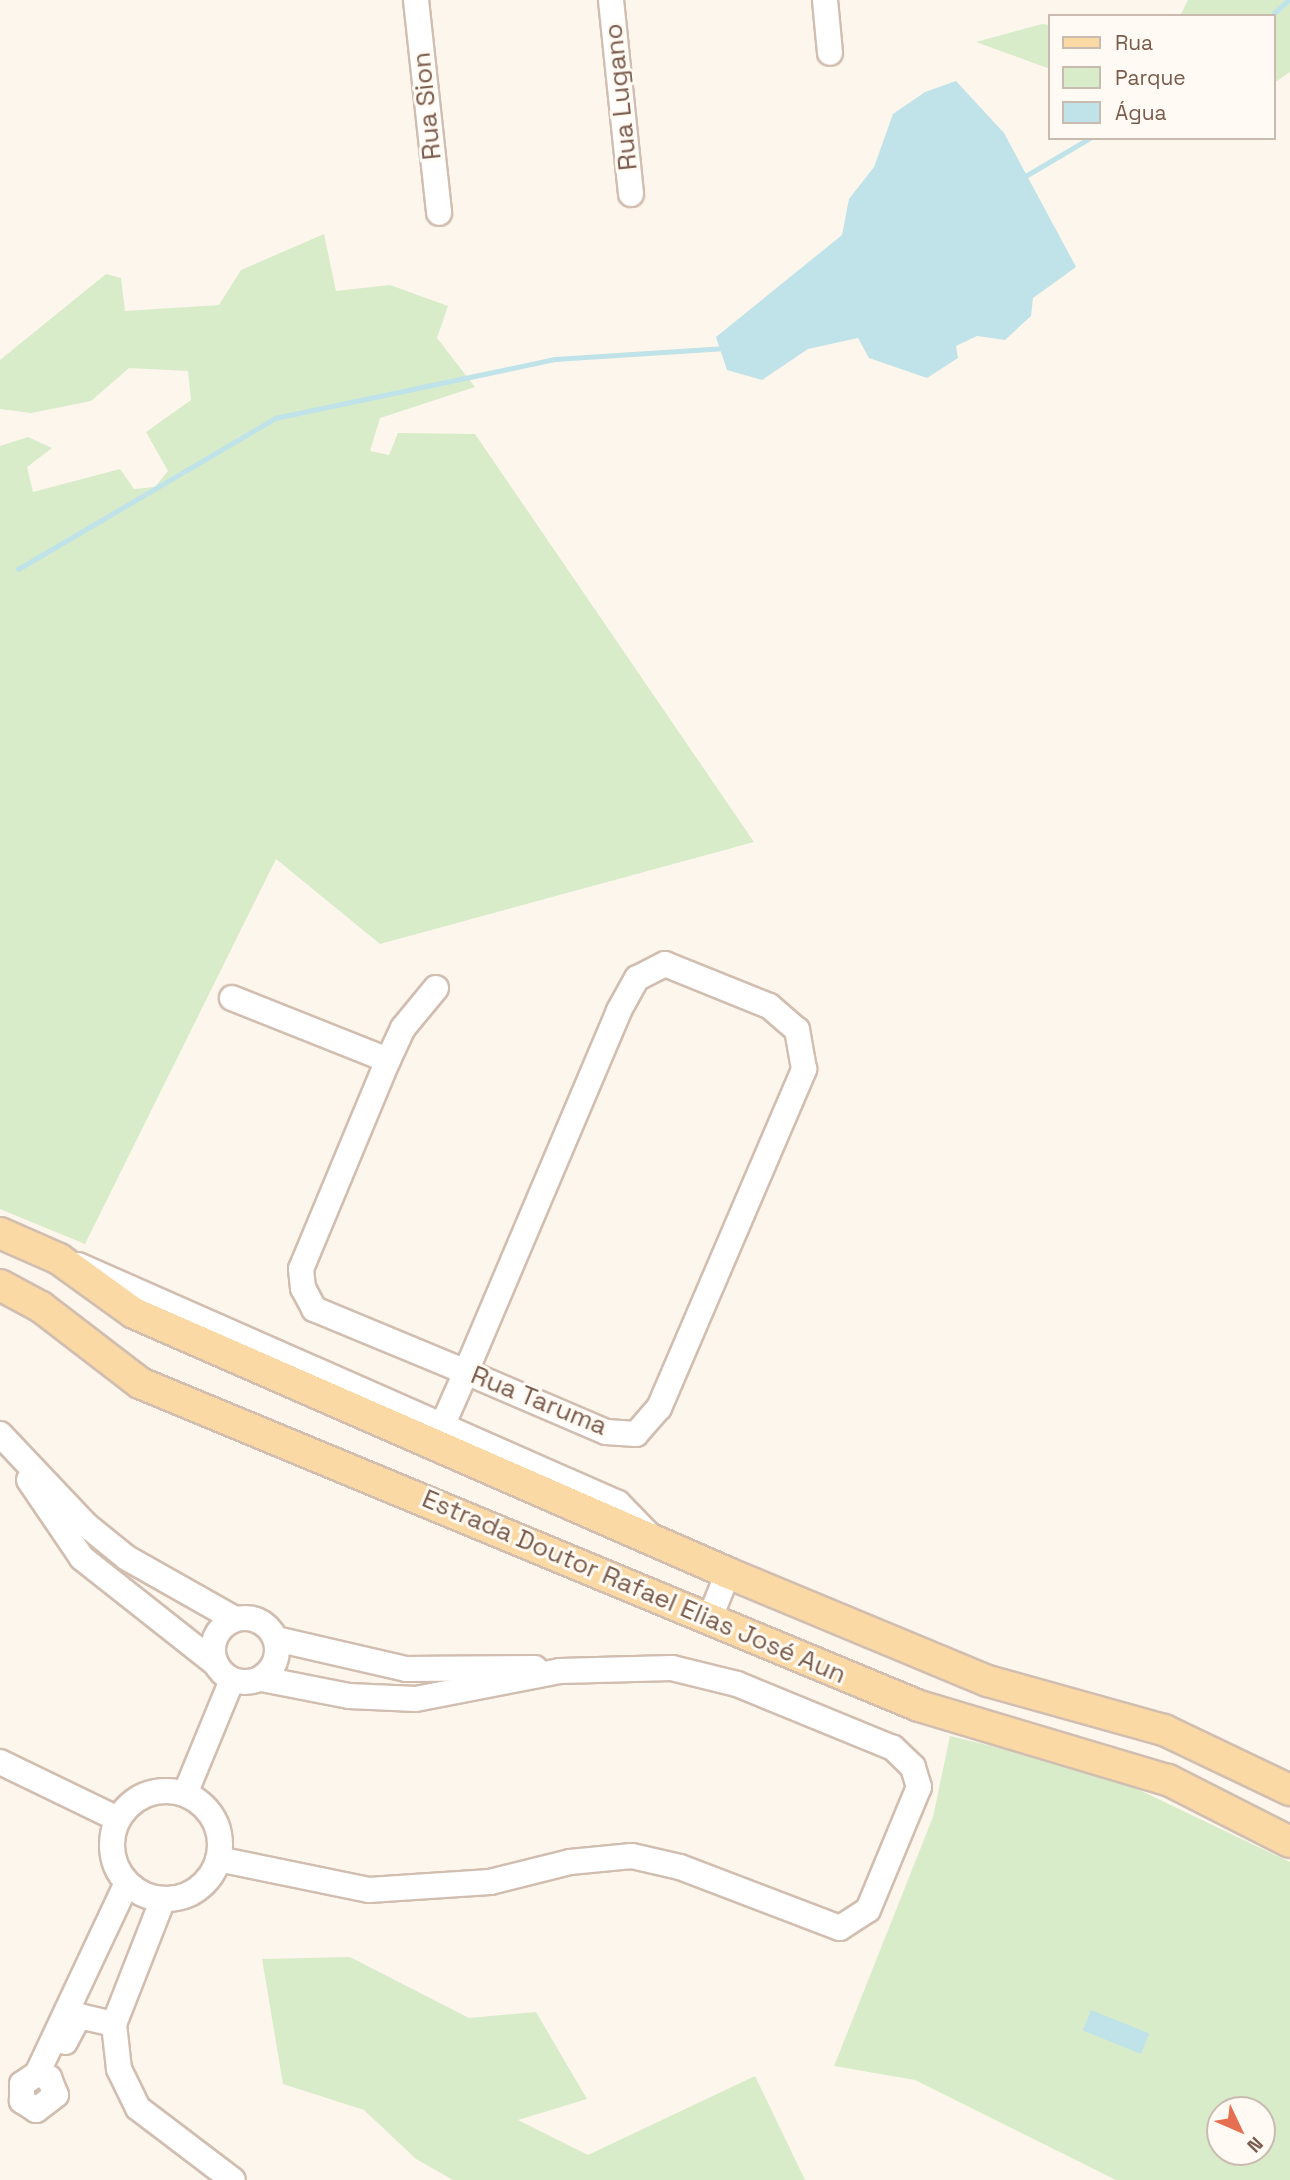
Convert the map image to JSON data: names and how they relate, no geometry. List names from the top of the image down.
{
  "streets": {
    "main road": ["Estrada Doutor Rafael Elias José Aun"],
    "street": ["Rua Lugano", "Rua Sion", "Rua Taruma"]
  },
  "legend": ["Rua", "Parque", "Água"],
  "north": "bottom right"
}
